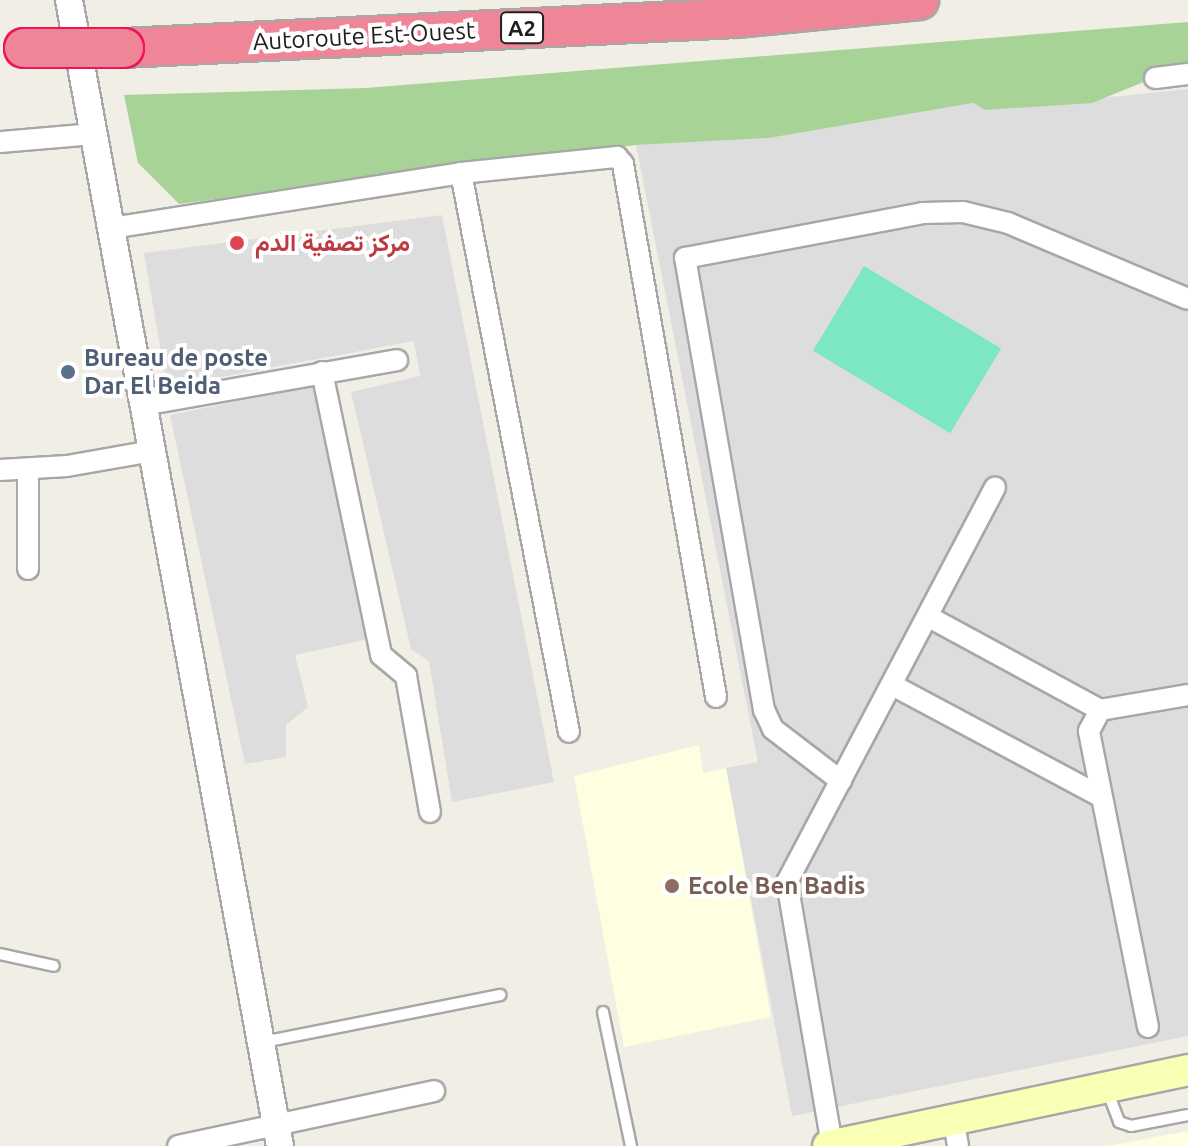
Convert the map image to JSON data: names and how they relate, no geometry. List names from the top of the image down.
{
  "streets": {
    "highway": ["A2", "Autoroute Est-Ouest"]
  },
  "places": ["مركز تصفية الدم", "Bureau de poste Dar El Beida", "Ecole Ben Badis"]
}
